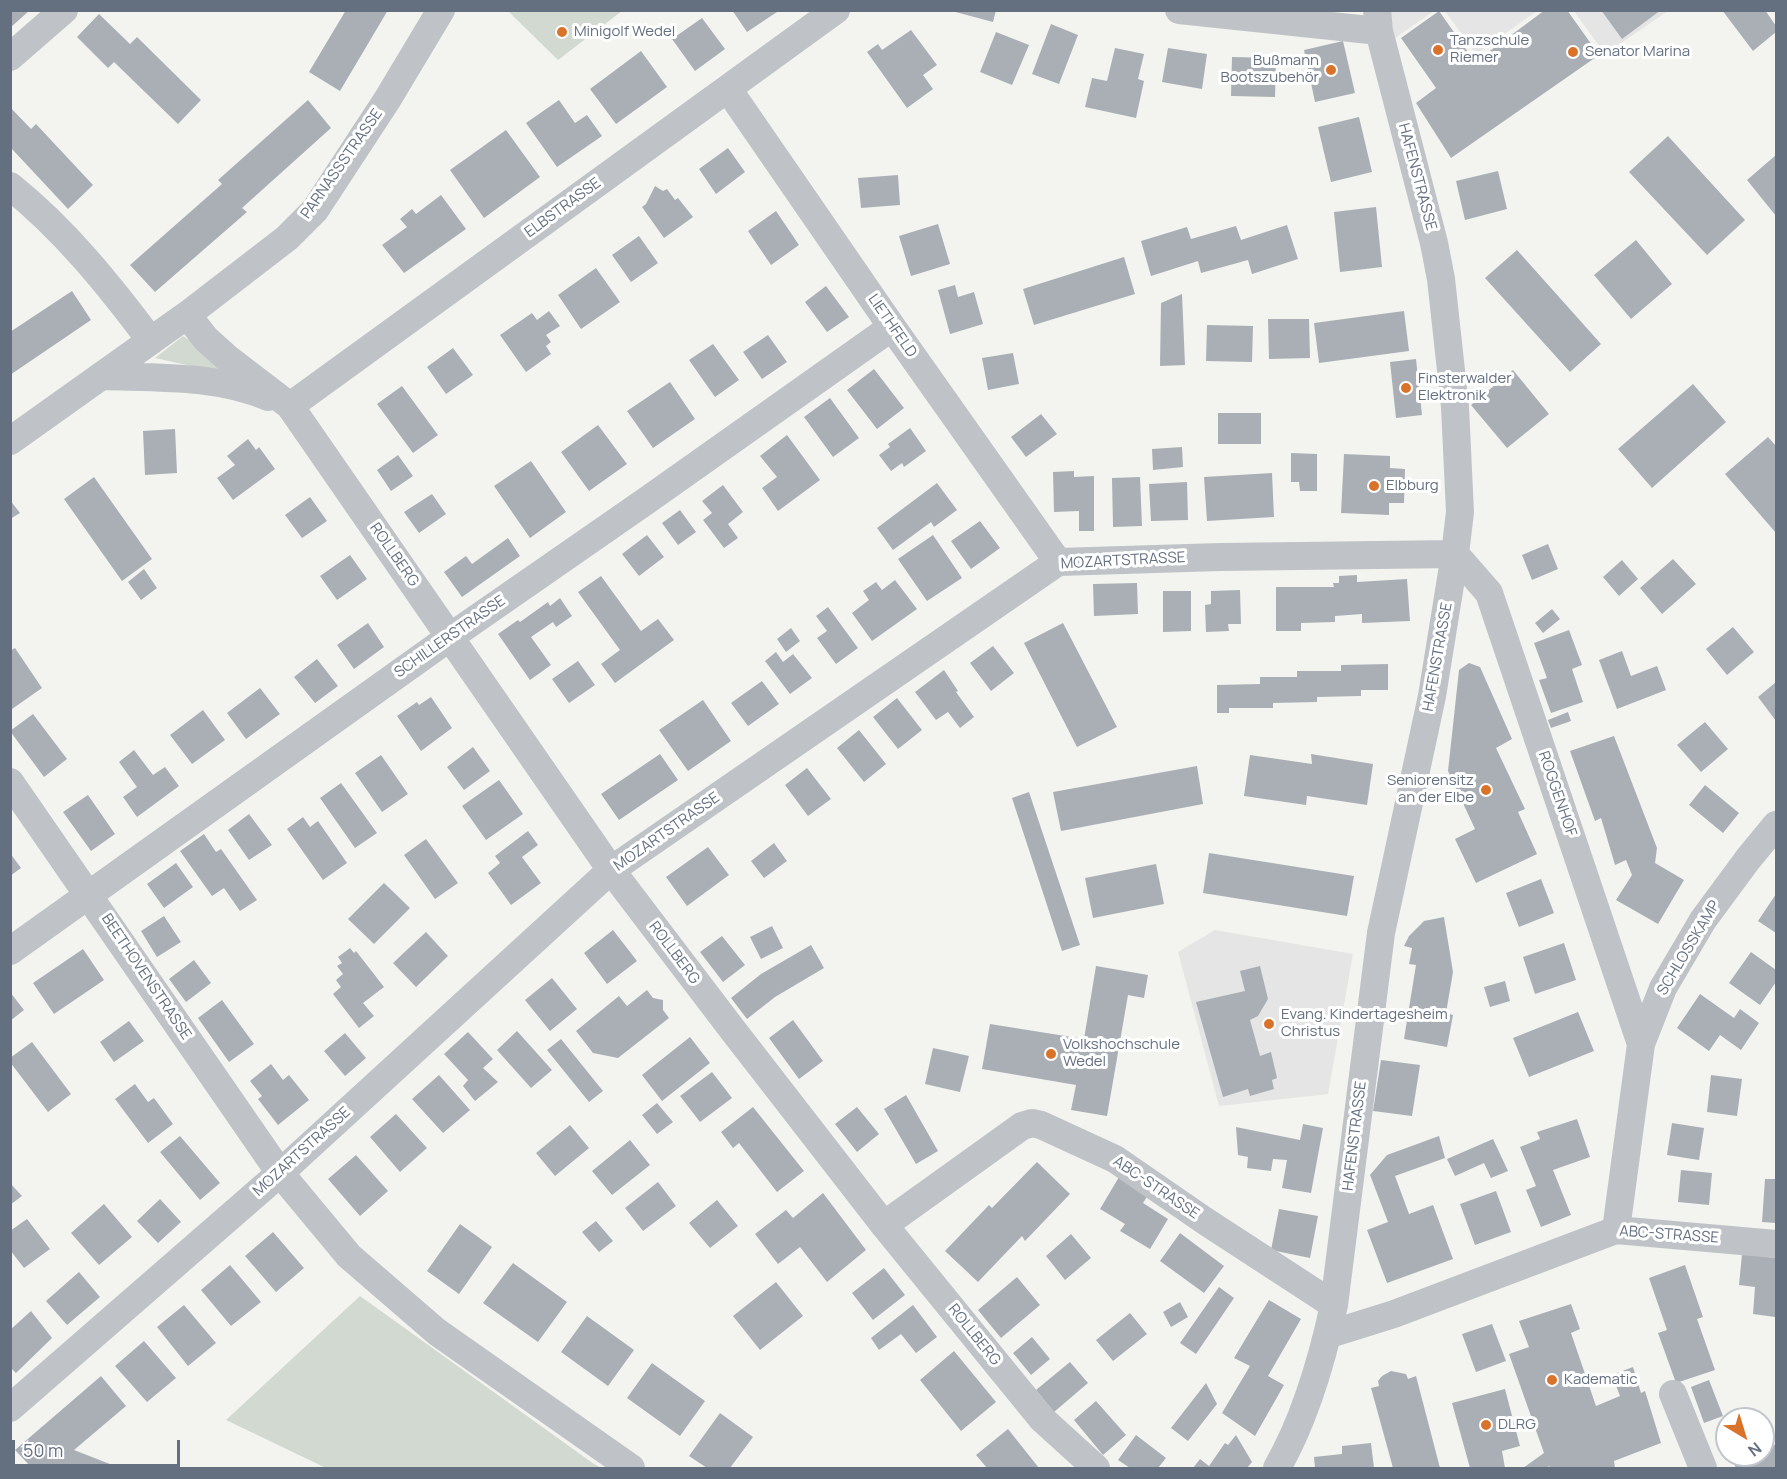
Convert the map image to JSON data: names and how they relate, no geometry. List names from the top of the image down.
{
  "streets": {
    "street": [
      "PARNASSSTRASSE",
      "HAFENSTRASSE",
      "ELBSTRASSE",
      "LIETHFELD",
      "ROLLBERG",
      "MOZARTSTRASSE",
      "SCHILLERSTRASSE",
      "ROGGENHOF",
      "SCHLOSSKAMP",
      "BEETHOVENSTRASSE",
      "ABC-STRASSE"
    ]
  },
  "crossings": [
    ["HAFENSTRASSE", "MOZARTSTRASSE"],
    ["HAFENSTRASSE", "ROGGENHOF"],
    ["HAFENSTRASSE", "ABC-STRASSE"],
    ["ELBSTRASSE", "LIETHFELD"],
    ["ELBSTRASSE", "ROLLBERG"],
    ["LIETHFELD", "MOZARTSTRASSE"],
    ["LIETHFELD", "SCHILLERSTRASSE"],
    ["ROLLBERG", "MOZARTSTRASSE"],
    ["ROLLBERG", "SCHILLERSTRASSE"],
    ["ROLLBERG", "ABC-STRASSE"],
    ["MOZARTSTRASSE", "ROGGENHOF"],
    ["MOZARTSTRASSE", "BEETHOVENSTRASSE"],
    ["SCHILLERSTRASSE", "BEETHOVENSTRASSE"],
    ["ROGGENHOF", "SCHLOSSKAMP"],
    ["SCHLOSSKAMP", "ABC-STRASSE"]
  ],
  "places": [
    "Minigolf Wedel",
    "Tanzschule Riemer",
    "Senator Marina",
    "Bußmann Bootszubehör",
    "Finsterwalder Elektronik",
    "Elbburg",
    "Seniorensitz an der Elbe",
    "Evang. Kindertagesheim Christus",
    "Volkshochschule Wedel",
    "Kadematic",
    "DLRG"
  ],
  "scale_bar": "50 m",
  "north": "bottom right"
}
